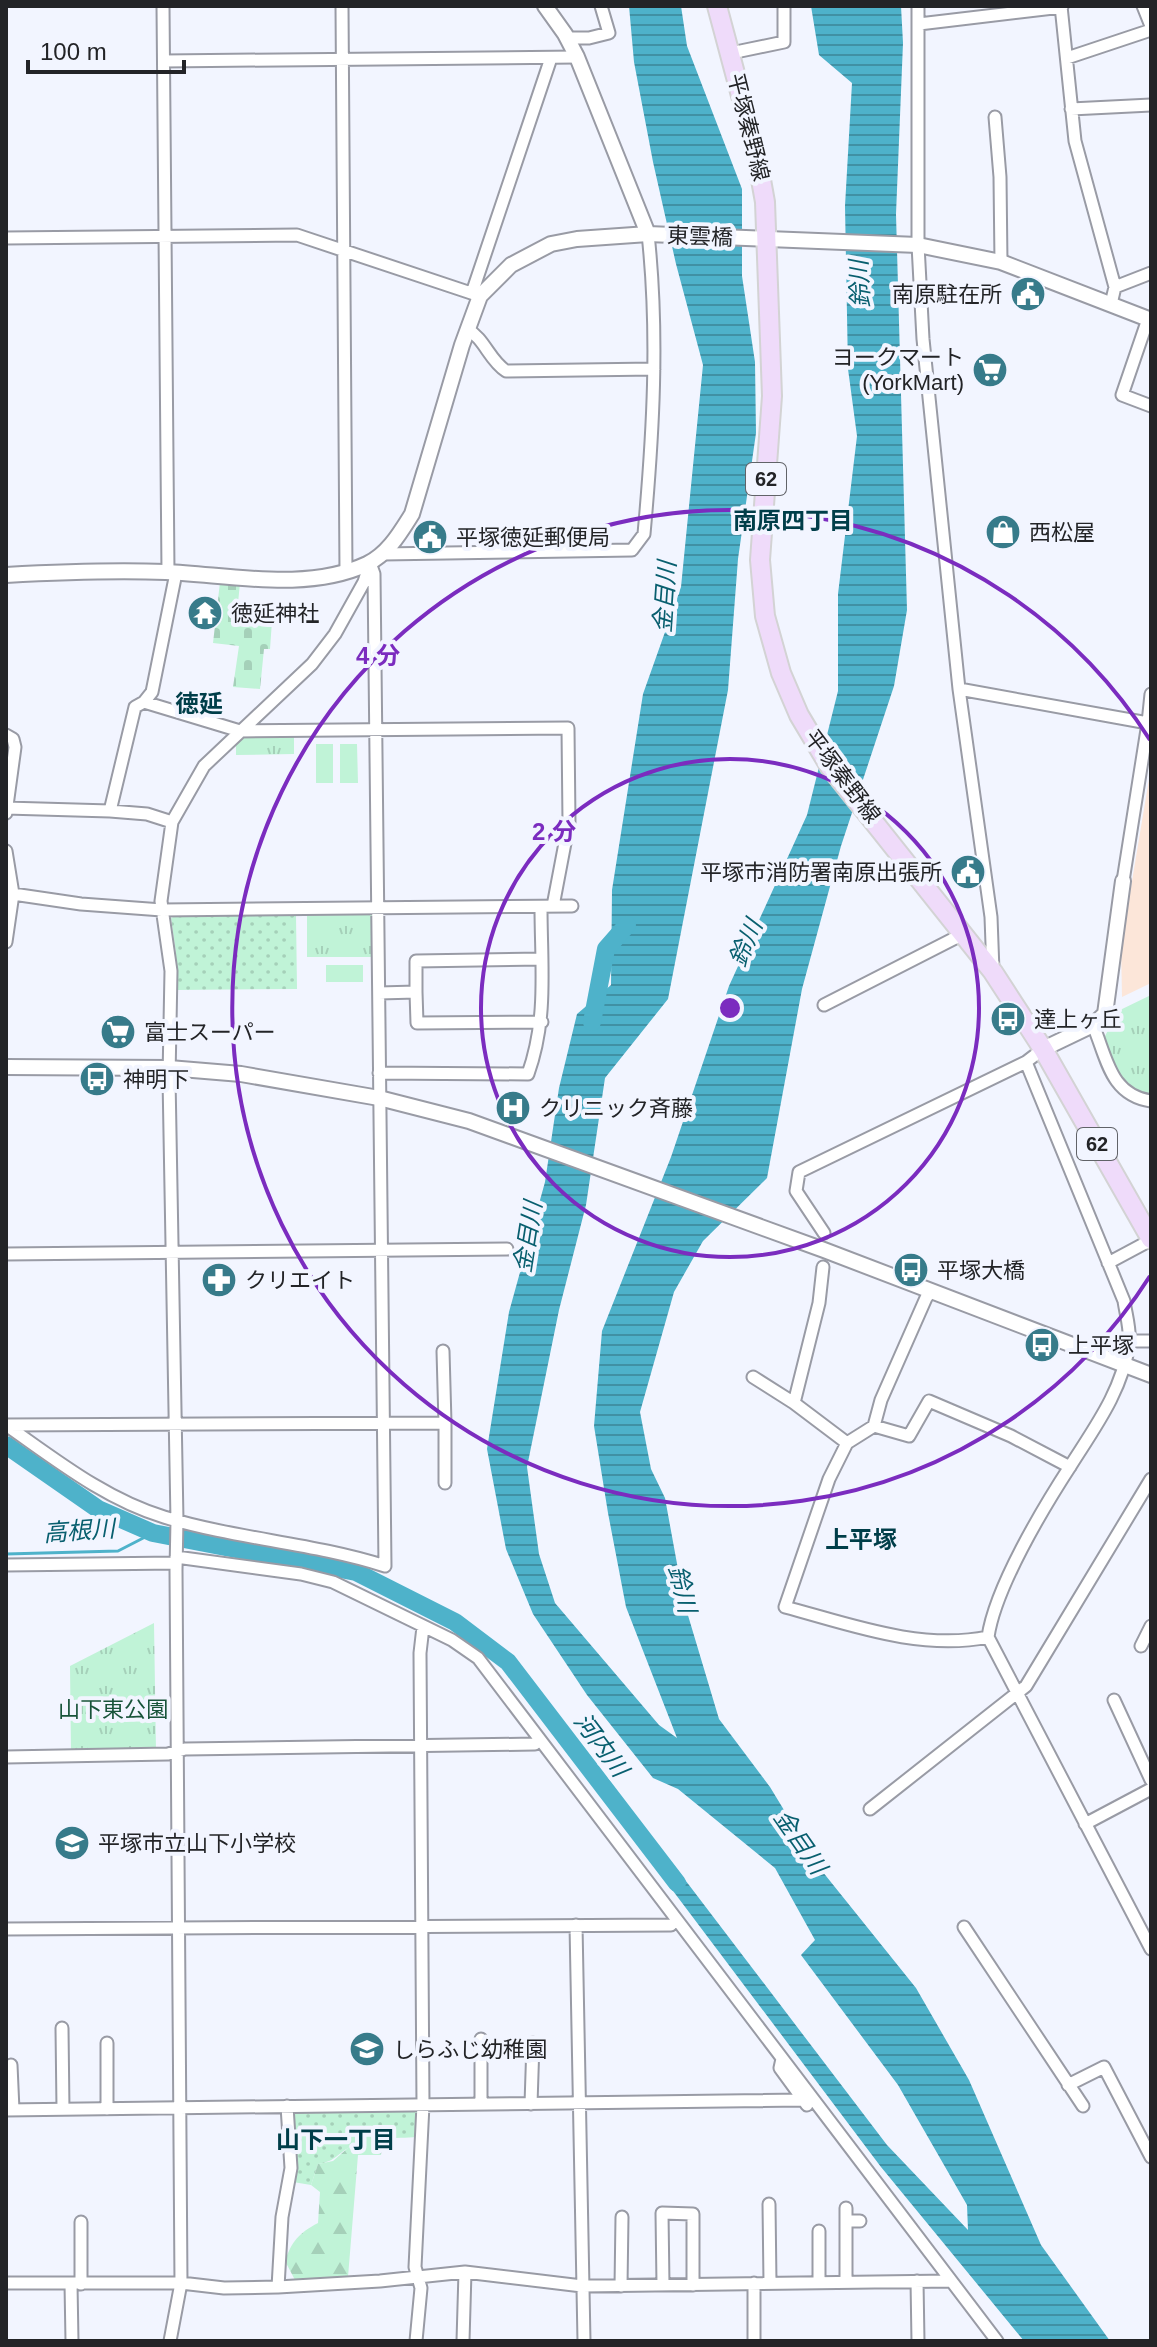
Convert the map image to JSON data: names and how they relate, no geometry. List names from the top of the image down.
{
  "streets": {
    "main road": ["平塚秦野線", "62"],
    "street": ["東雲橋"]
  },
  "crossings": [
    ["平塚秦野線", "東雲橋"]
  ],
  "districts": [
    "南原四丁目",
    "徳延",
    "上平塚",
    "山下一丁目"
  ],
  "water": [
    "鈴川",
    "金目川",
    "高根川",
    "河内川"
  ],
  "parks": ["山下東公園"],
  "places": {
    "public building": ["南原駐在所", "平塚徳延郵便局", "平塚市消防署南原出張所"],
    "supermarket": ["ヨークマート (YorkMart)", "富士スーパー"],
    "shop": ["西松屋"],
    "temple": ["徳延神社"],
    "bus stop": [
      "達上ヶ丘",
      "神明下",
      "平塚大橋",
      "上平塚"
    ],
    "hospital": ["クリニック斉藤"],
    "pharmacy": ["クリエイト"],
    "school or university": ["平塚市立山下小学校", "しらふじ幼稚園"]
  },
  "scale_bar": "100 m",
  "rings": ["4 分", "2 分"]
}
